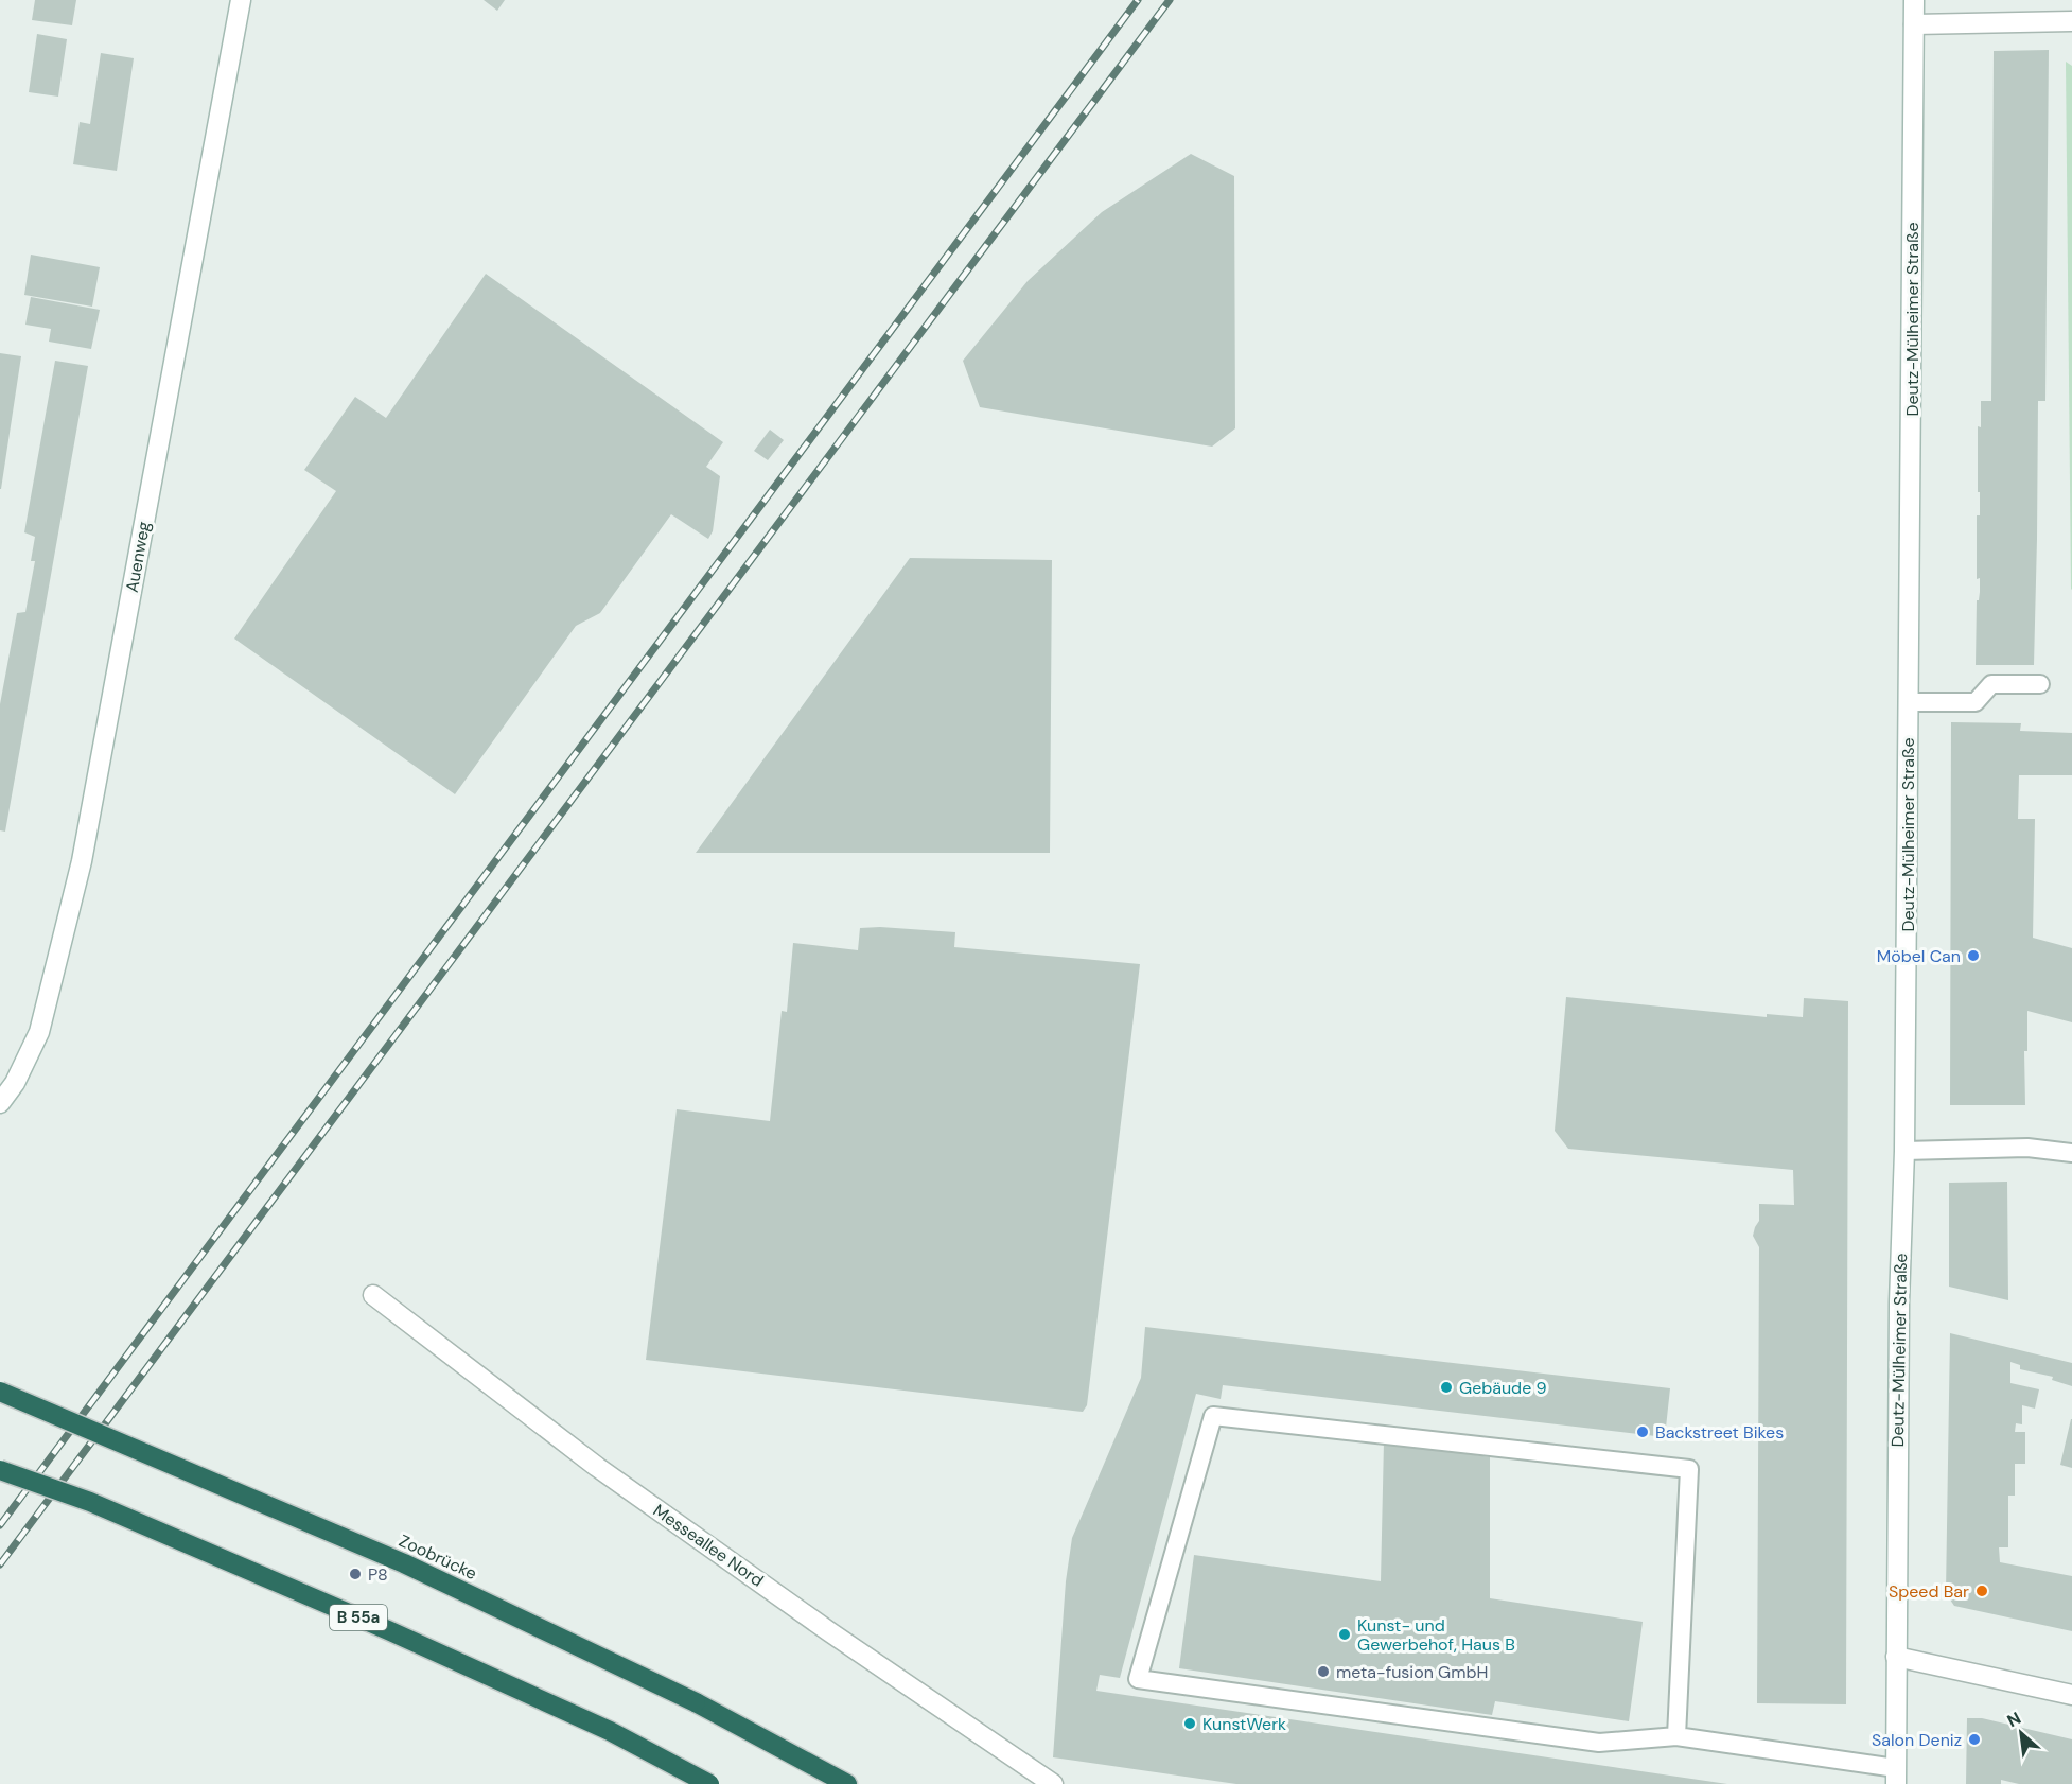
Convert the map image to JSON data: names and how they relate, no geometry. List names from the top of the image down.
{
  "streets": {
    "highway": ["Zoobrücke", "B 55a"],
    "street": ["Deutz-Mülheimer Straße", "Auenweg", "Messeallee Nord"]
  },
  "places": [
    "Möbel Can",
    "Gebäude 9",
    "Backstreet Bikes",
    "P8",
    "Speed Bar",
    "Kunst- und Gewerbehof, Haus B",
    "meta-fusion GmbH",
    "KunstWerk",
    "Salon Deniz"
  ],
  "north": "top left"
}
